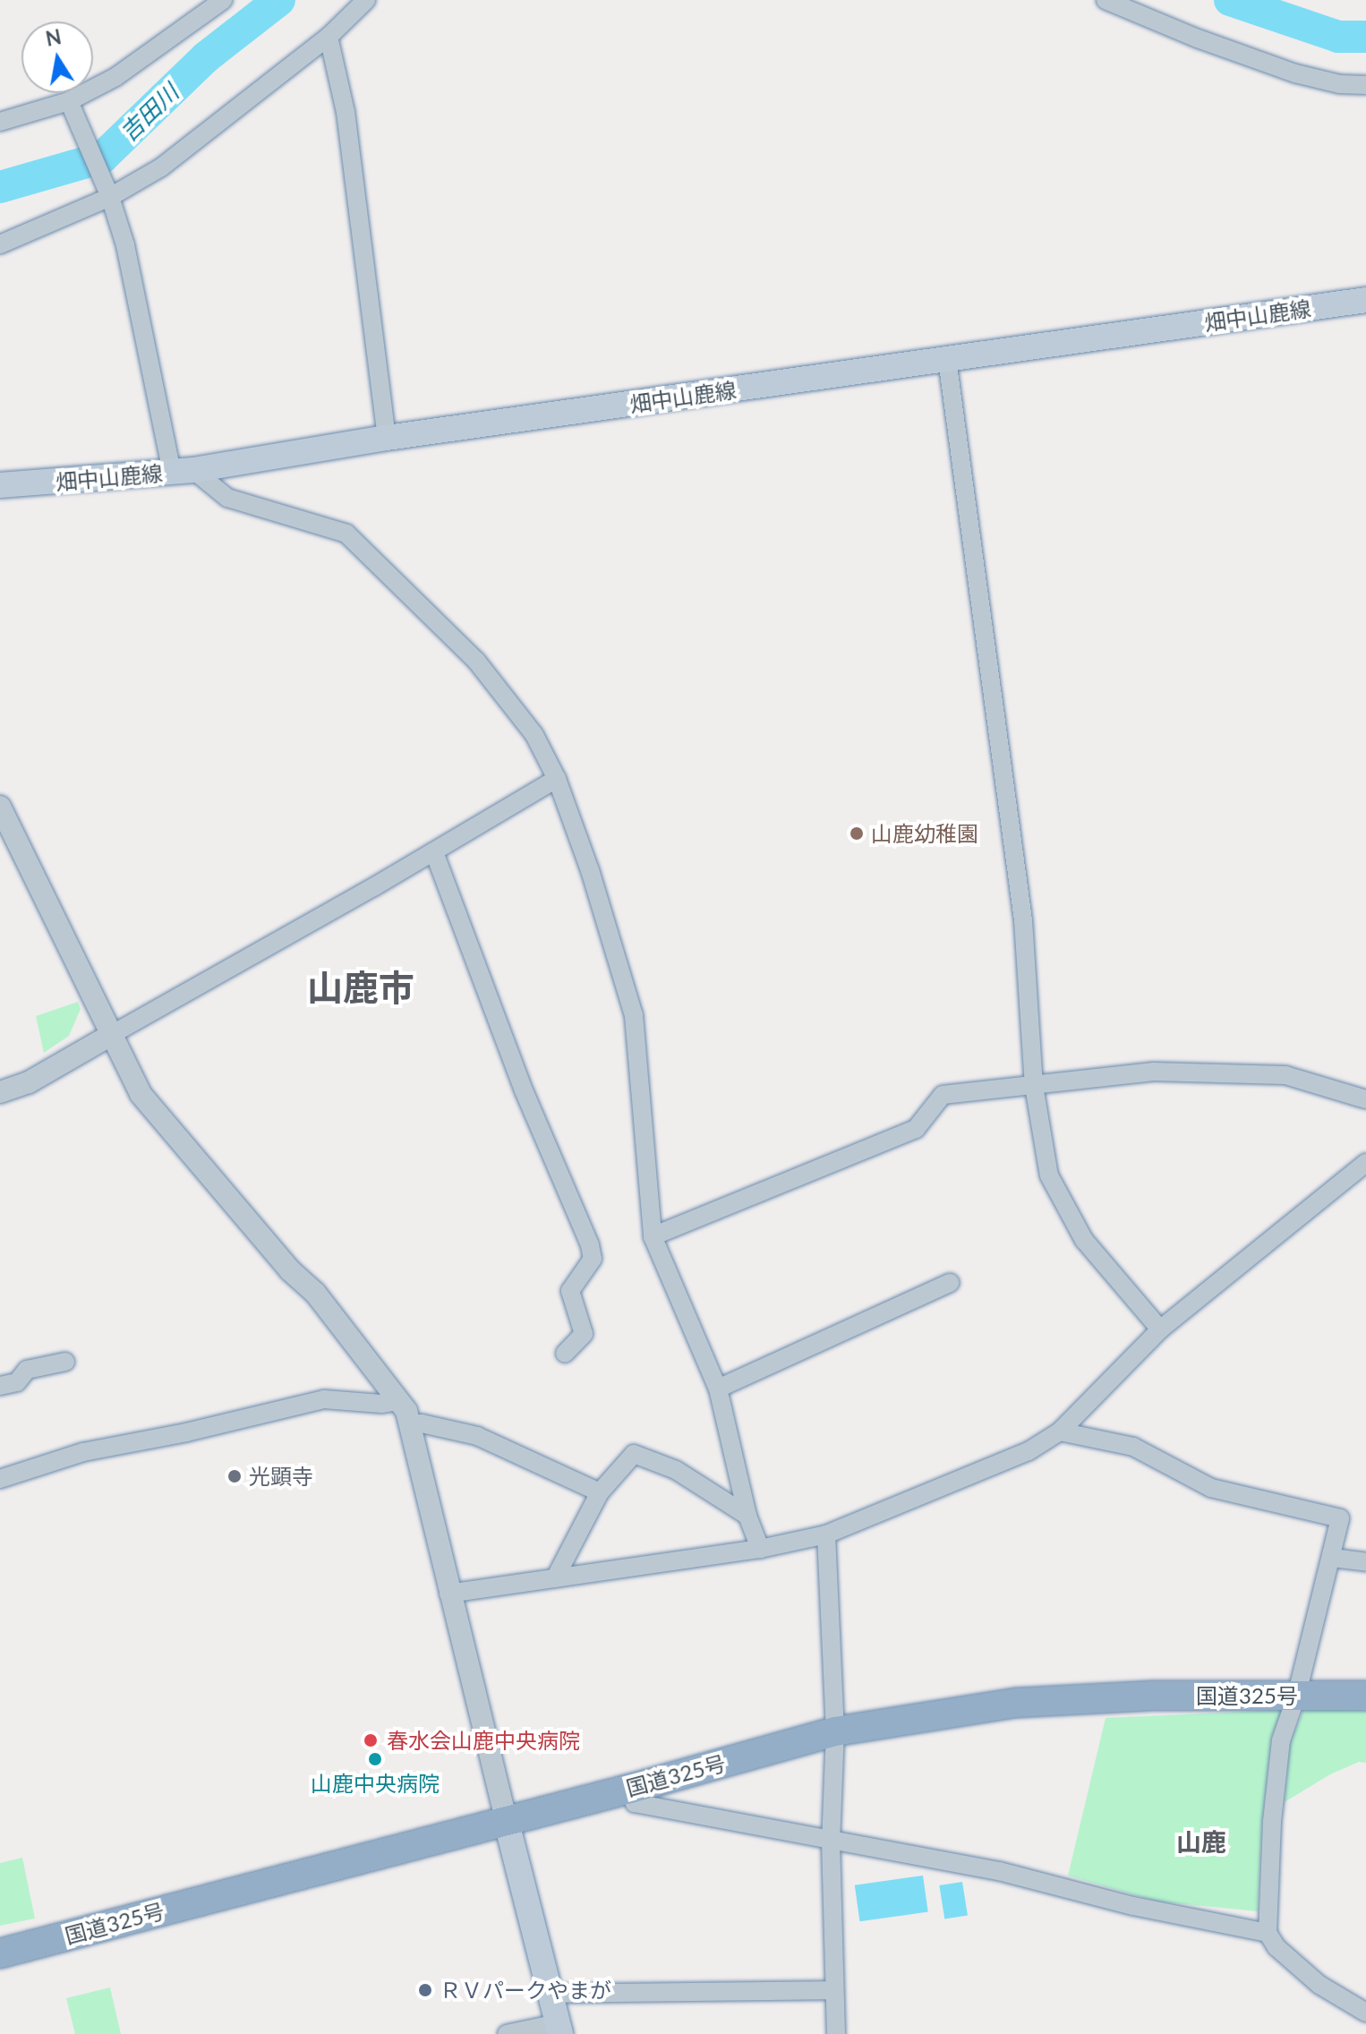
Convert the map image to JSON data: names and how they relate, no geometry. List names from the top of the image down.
{
  "streets": {
    "highway": ["国道325号"],
    "main road": ["畑中山鹿線"]
  },
  "districts": ["山鹿市", "山鹿"],
  "water": ["吉田川"],
  "places": [
    "山鹿幼稚園",
    "光顕寺",
    "春水会山鹿中央病院",
    "山鹿中央病院",
    "ＲＶパークやまが"
  ],
  "north": "top"
}
